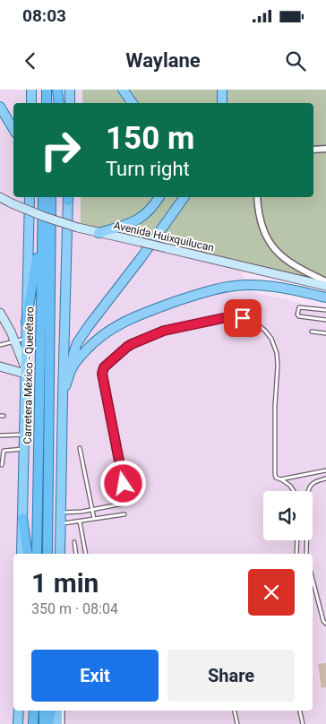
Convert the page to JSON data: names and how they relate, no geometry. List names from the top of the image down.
{
  "streets": {
    "highway": ["Carretera México - Querétaro"],
    "main road": ["Avenida Huixquilucan"]
  },
  "page": {
    "status": "08:03",
    "header": "Waylane",
    "turn": ["150 m", "Turn right"],
    "heading": ["1 min", "350 m · 08:04"],
    "buttons": ["Exit", "Share"]
  }
}
